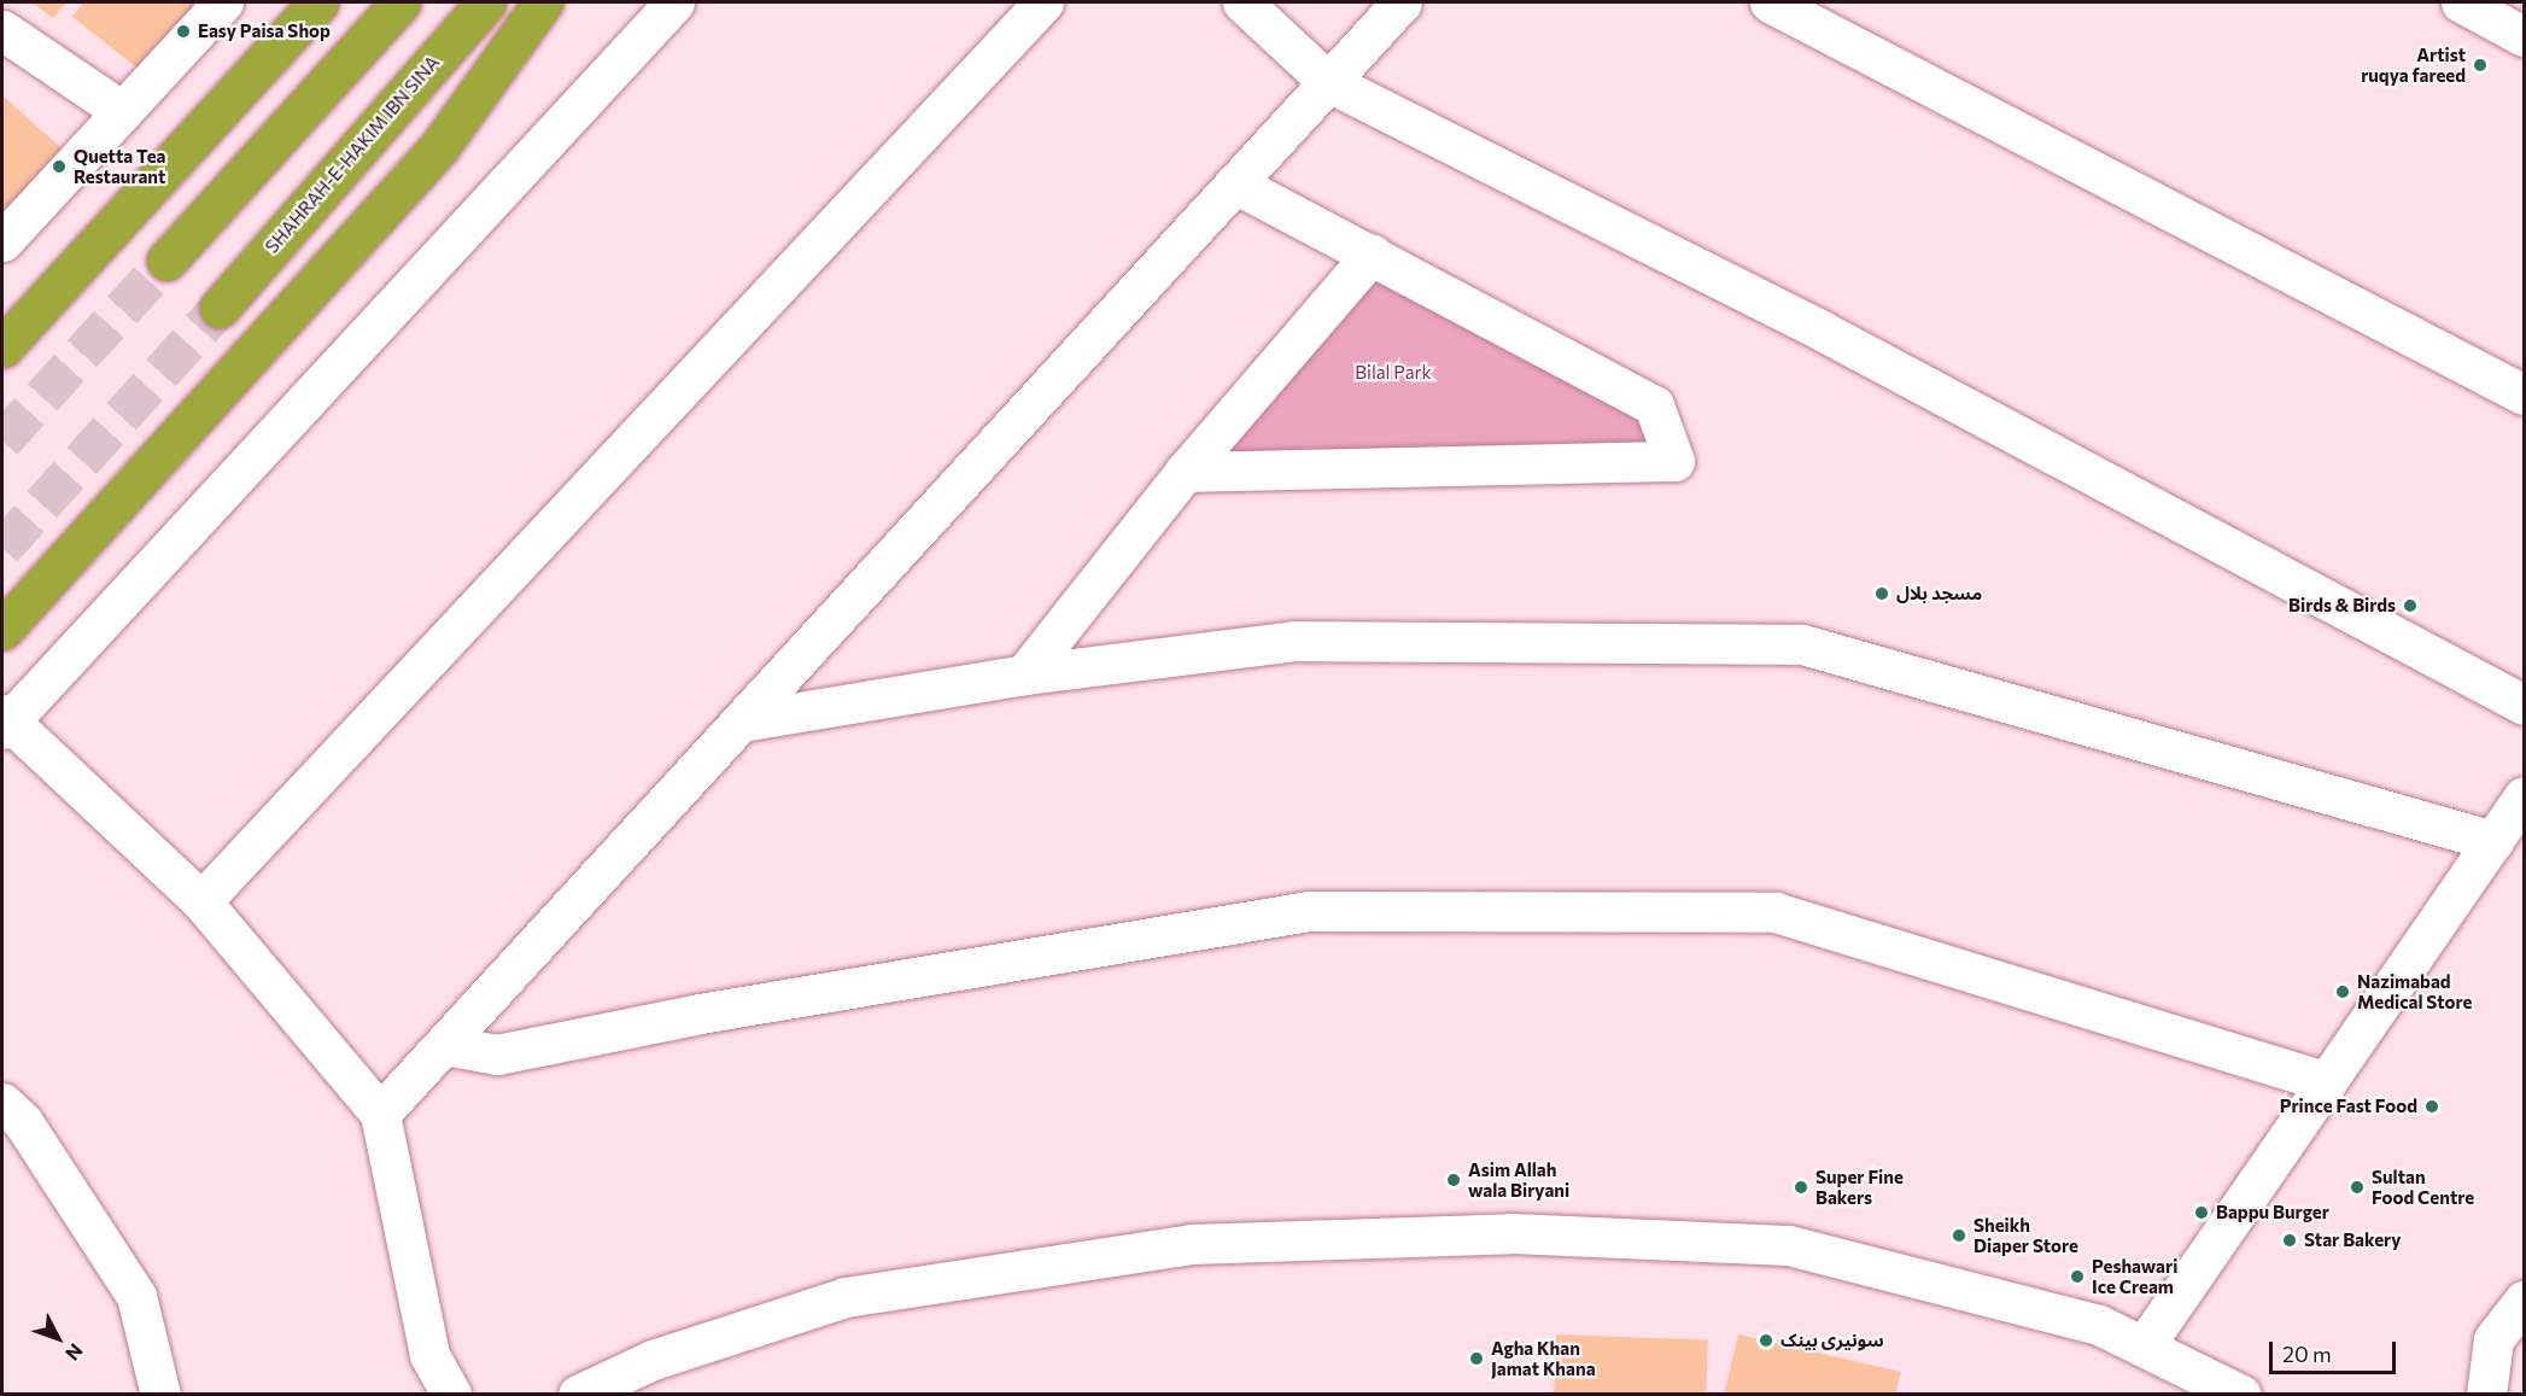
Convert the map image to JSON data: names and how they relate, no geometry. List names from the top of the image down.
{
  "streets": {
    "highway": ["SHAHRAH-E-HAKIM IBN SINA"]
  },
  "parks": ["Bilal Park"],
  "places": [
    "Easy Paisa Shop",
    "Artist ruqya fareed",
    "Quetta Tea Restaurant",
    "مسجد بلال",
    "Birds & Birds",
    "Nazimabad Medical Store",
    "Prince Fast Food",
    "Asim Allah wala Biryani",
    "Super Fine Bakers",
    "Sultan Food Centre",
    "Bappu Burger",
    "Sheikh Diaper Store",
    "Star Bakery",
    "Peshawari Ice Cream",
    "سونیری بینک",
    "Agha Khan Jamat Khana"
  ],
  "scale_bar": "20 m",
  "north": "bottom right"
}
